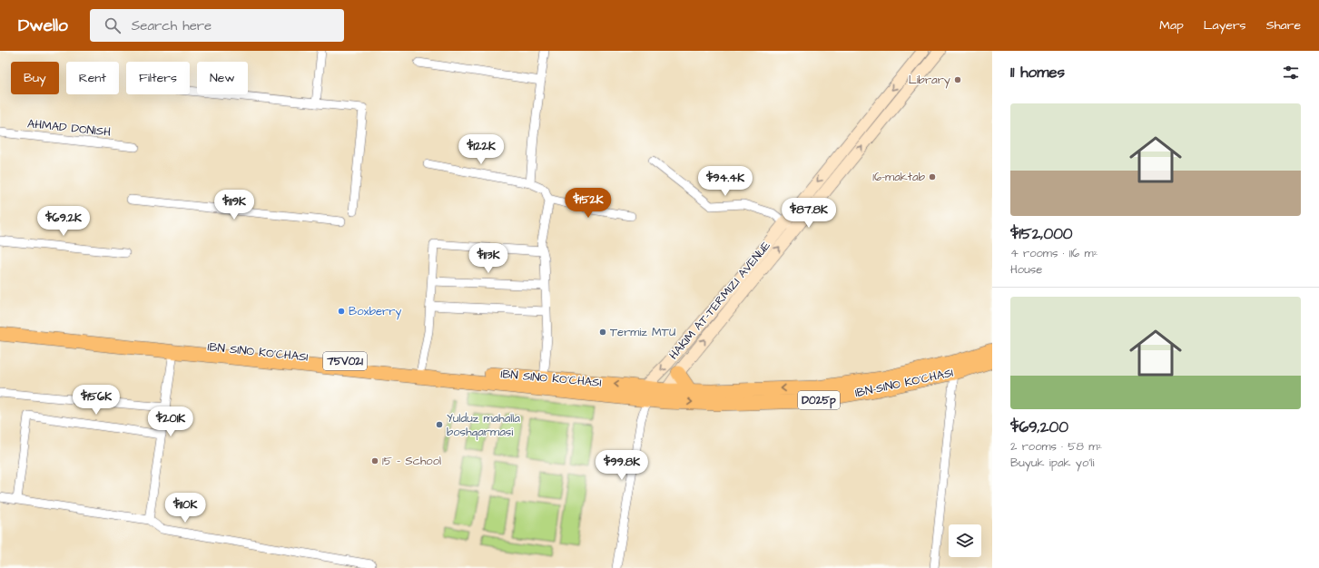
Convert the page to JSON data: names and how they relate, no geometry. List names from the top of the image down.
{
  "streets": {
    "main road": [
      "HAKIM AT-TERMIZI AVENUE",
      "IBN SINO KO'CHASI",
      "75V021",
      "IBN-SINO KO'CHASI",
      "D025p"
    ],
    "street": ["AHMAD DONISH"]
  },
  "crossings": [
    ["HAKIM AT-TERMIZI AVENUE", "IBN SINO KO'CHASI"],
    ["HAKIM AT-TERMIZI AVENUE", "IBN-SINO KO'CHASI"],
    ["IBN SINO KO'CHASI", "IBN-SINO KO'CHASI"]
  ],
  "places": [
    "Library",
    "16-maktab",
    "Boxberry",
    "Termiz MTU",
    "Yulduz mahalla boshqarmasi",
    "15 - School"
  ],
  "page": {
    "header": "Dwello",
    "search": "Search here",
    "nav": ["Map", "Layers", "Share"],
    "heading": "11 homes",
    "chip": [
      "Buy",
      "Rent",
      "Filters",
      "New"
    ],
    "list": [
      {
        "name": "$152,000",
        "note": "4 rooms · 116 m² · House"
      },
      {
        "name": "$69,200",
        "note": "2 rooms · 58 m² · Buyuk ipak yo'li"
      }
    ],
    "price": [
      "$122K",
      "$94.4K",
      "$152K",
      "$119K",
      "$87.8K",
      "$69.2K",
      "$113K",
      "$156K",
      "$201K",
      "$99.8K",
      "$110K"
    ]
  }
}
